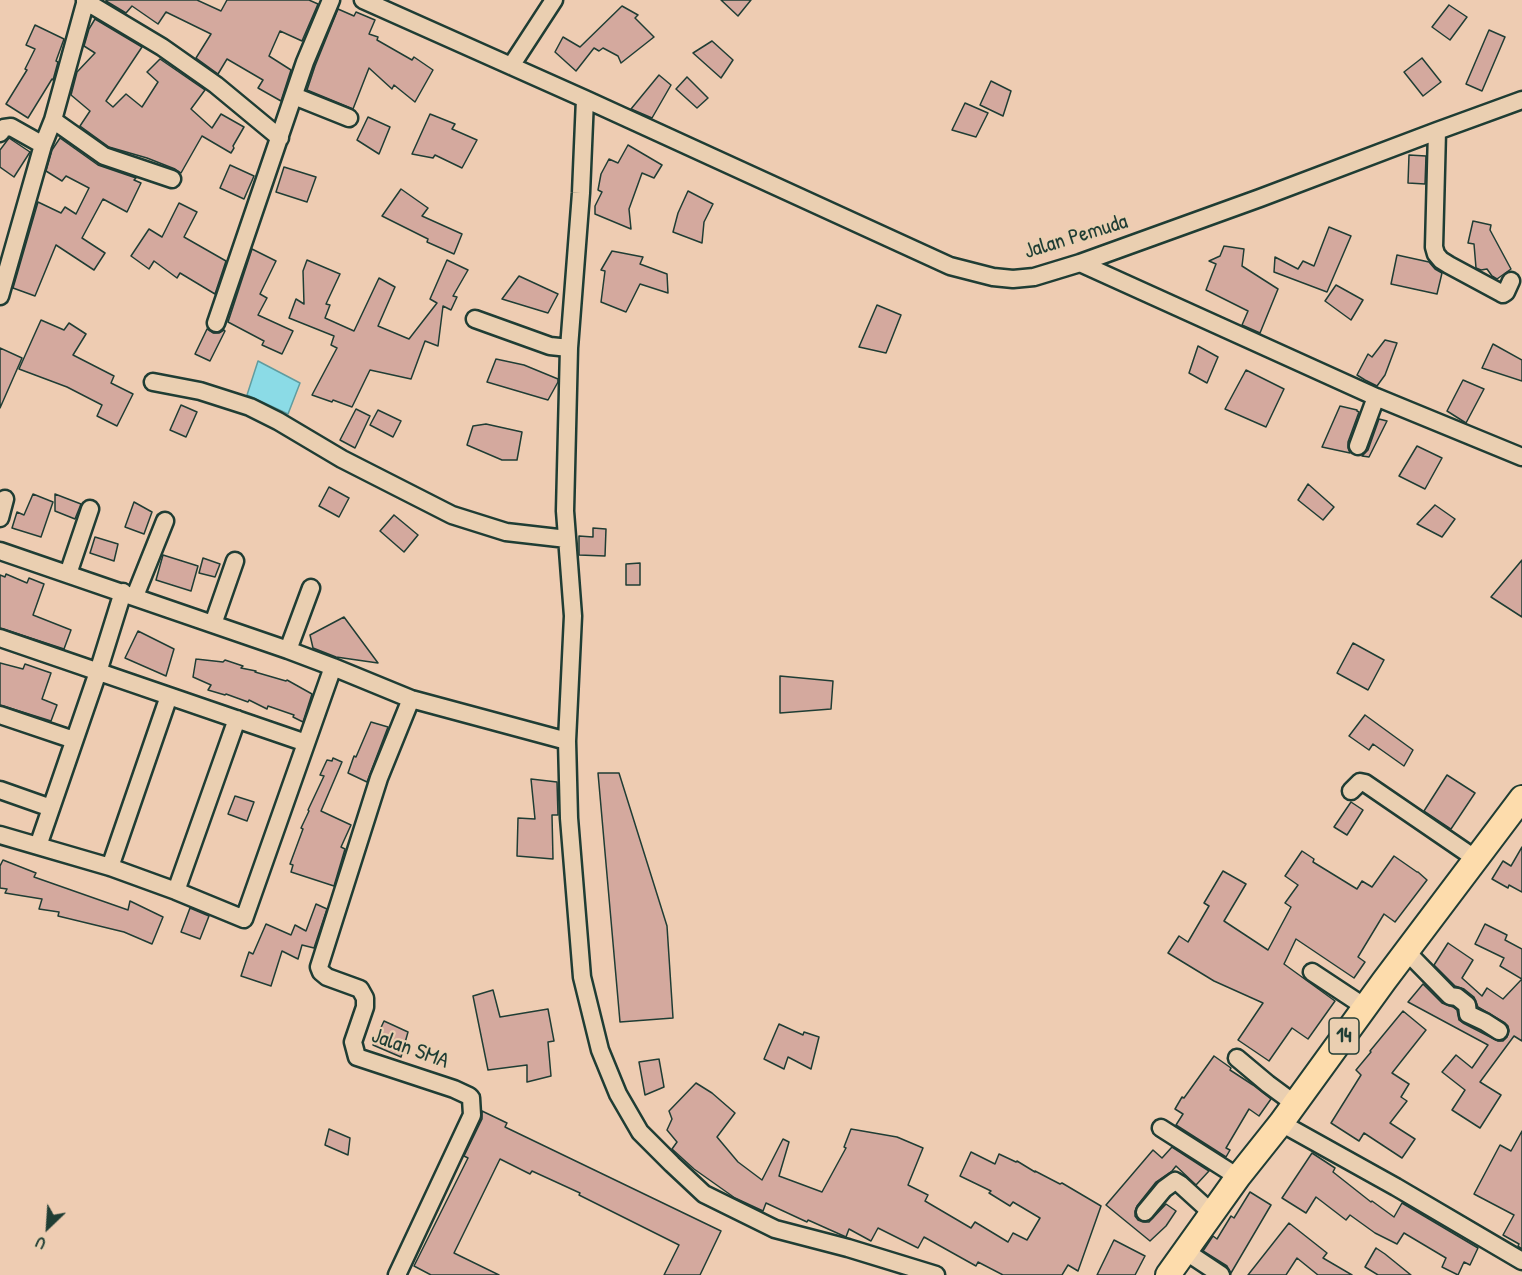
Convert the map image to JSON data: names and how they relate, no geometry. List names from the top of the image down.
{
  "streets": {
    "highway": ["14"],
    "street": ["Jalan Pemuda", "Jalan SMA"]
  },
  "north": "bottom left"
}
